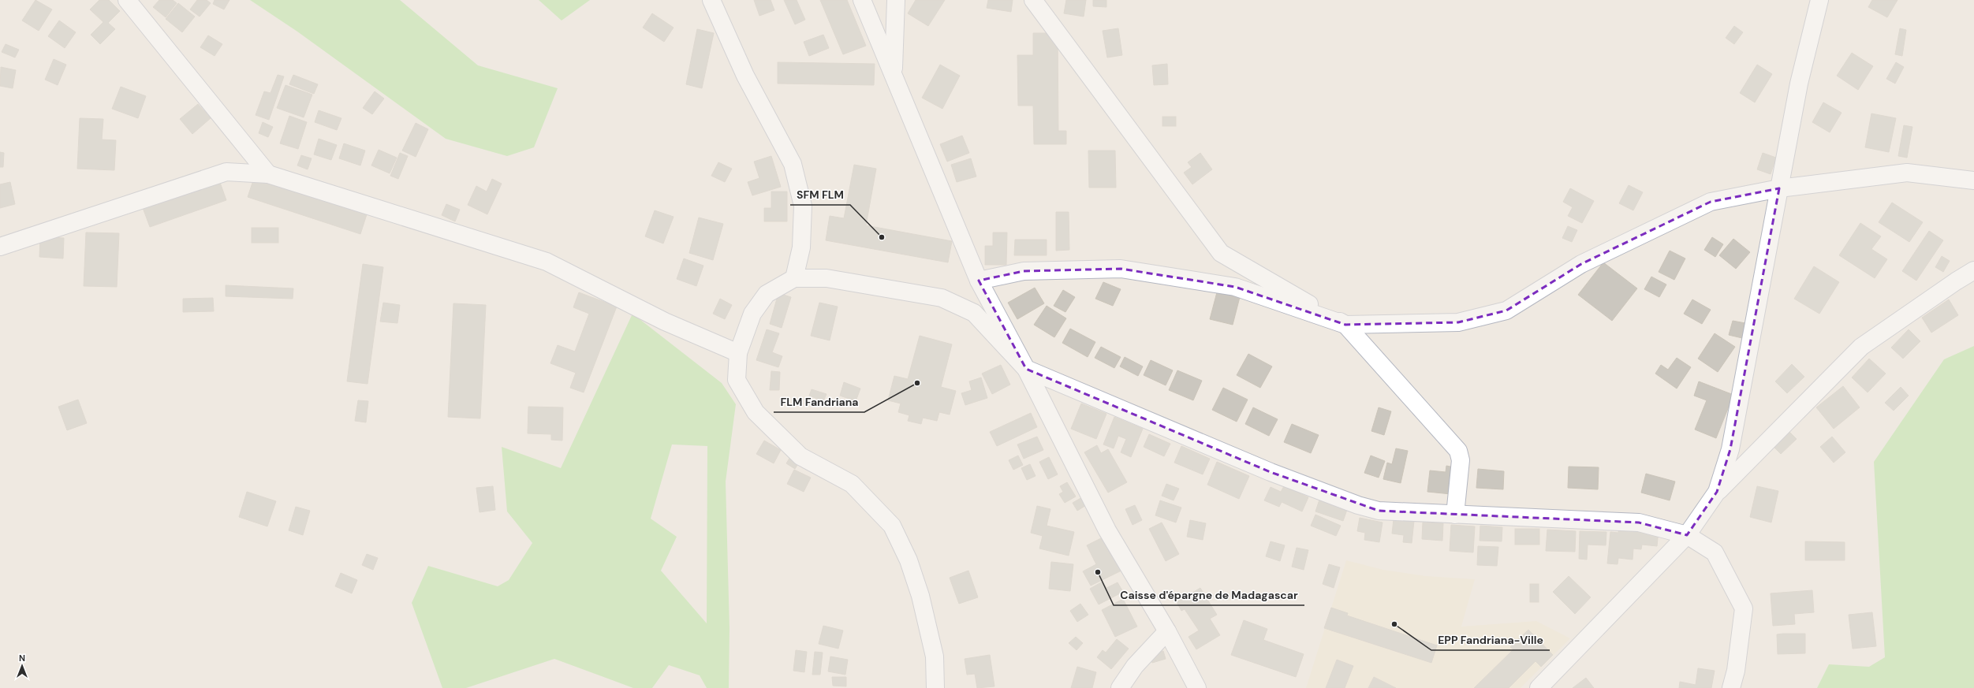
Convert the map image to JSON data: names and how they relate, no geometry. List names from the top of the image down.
{
  "places": [
    "SFM FLM",
    "FLM Fandriana",
    "Caisse d'épargne de Madagascar",
    "EPP Fandriana-Ville"
  ],
  "north": "top"
}
